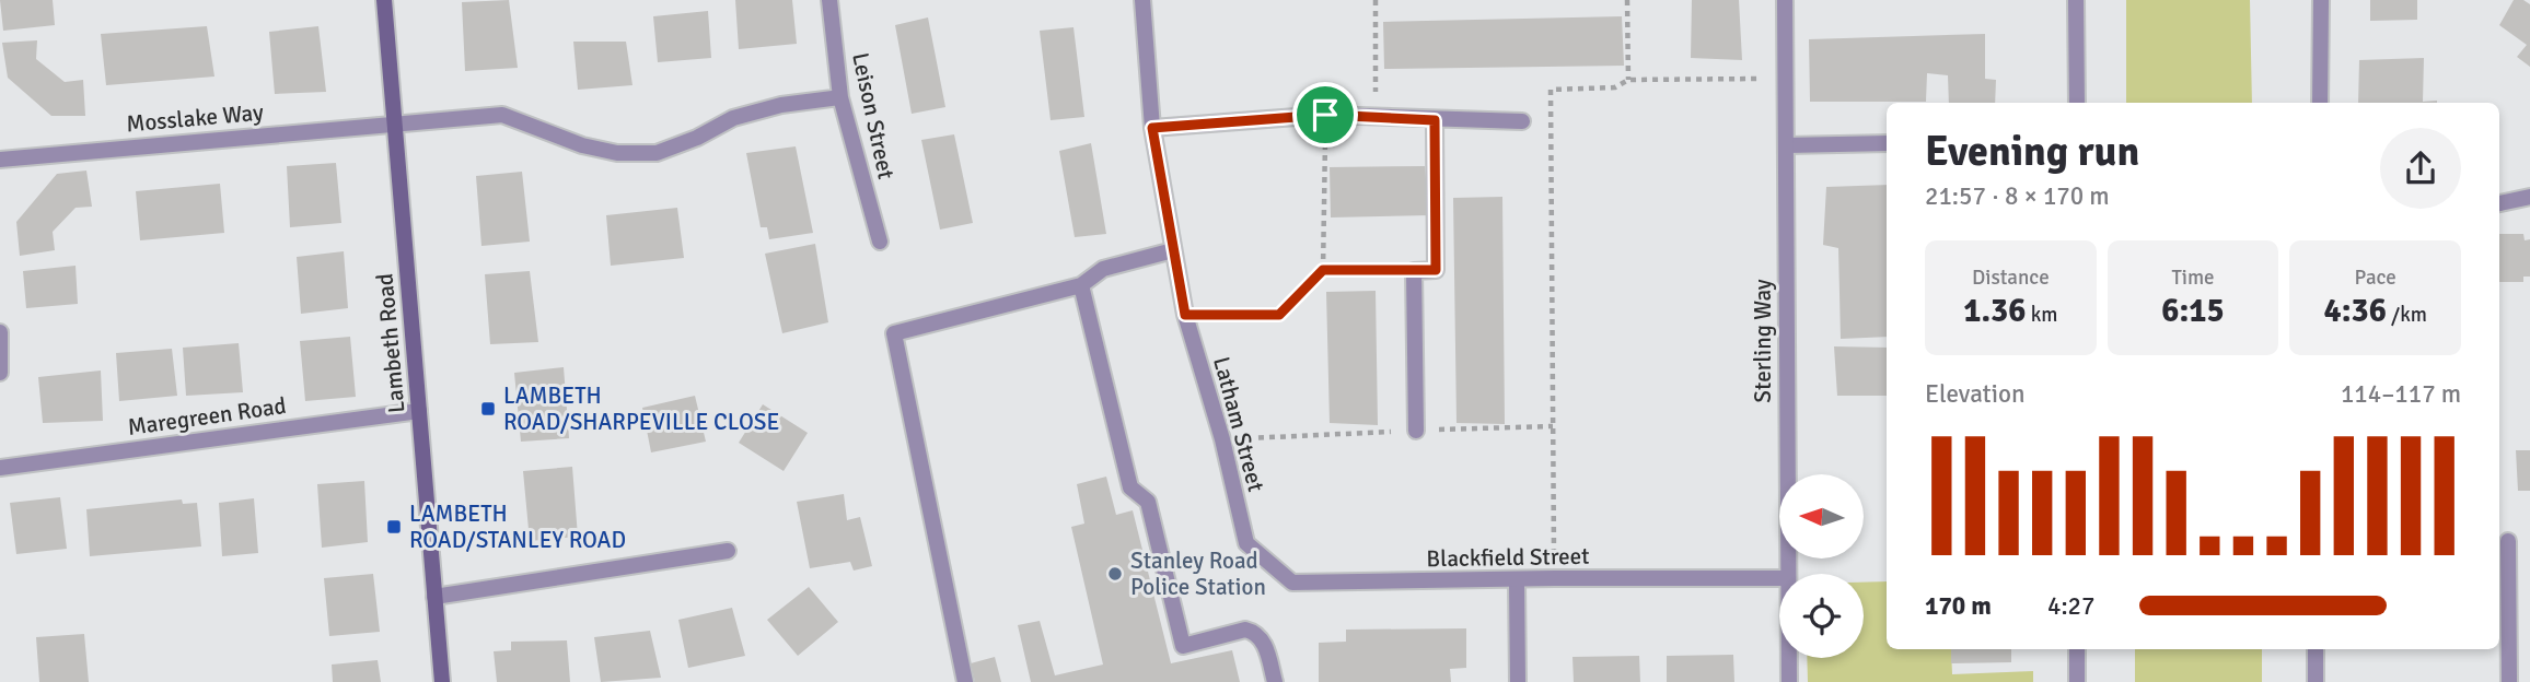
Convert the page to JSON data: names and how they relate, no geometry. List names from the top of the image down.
{
  "streets": {
    "street": [
      "Leison Street",
      "Mosslake Way",
      "Sterling Way",
      "Lambeth Road",
      "Maregreen Road",
      "Latham Street",
      "Blackfield Street"
    ]
  },
  "crossings": [
    ["Leison Street", "Mosslake Way"],
    ["Mosslake Way", "Lambeth Road"],
    ["Lambeth Road", "Maregreen Road"],
    ["Latham Street", "Blackfield Street"]
  ],
  "places": {
    "transit": ["LAMBETH ROAD/SHARPEVILLE CLOSE", "LAMBETH ROAD/STANLEY ROAD"],
    "other": ["Stanley Road Police Station"]
  },
  "north": "left",
  "page": {
    "heading": ["Evening run", "21:57 · 8 × 170 m"],
    "stats": [
      ["Distance", "1.36 km"],
      ["Time", "6:15"],
      ["Pace", "4:36 /km"]
    ],
    "chart": ["Elevation", "114–117 m"],
    "list": [
      {
        "name": "170 m",
        "note": "4:27"
      }
    ]
  }
}
